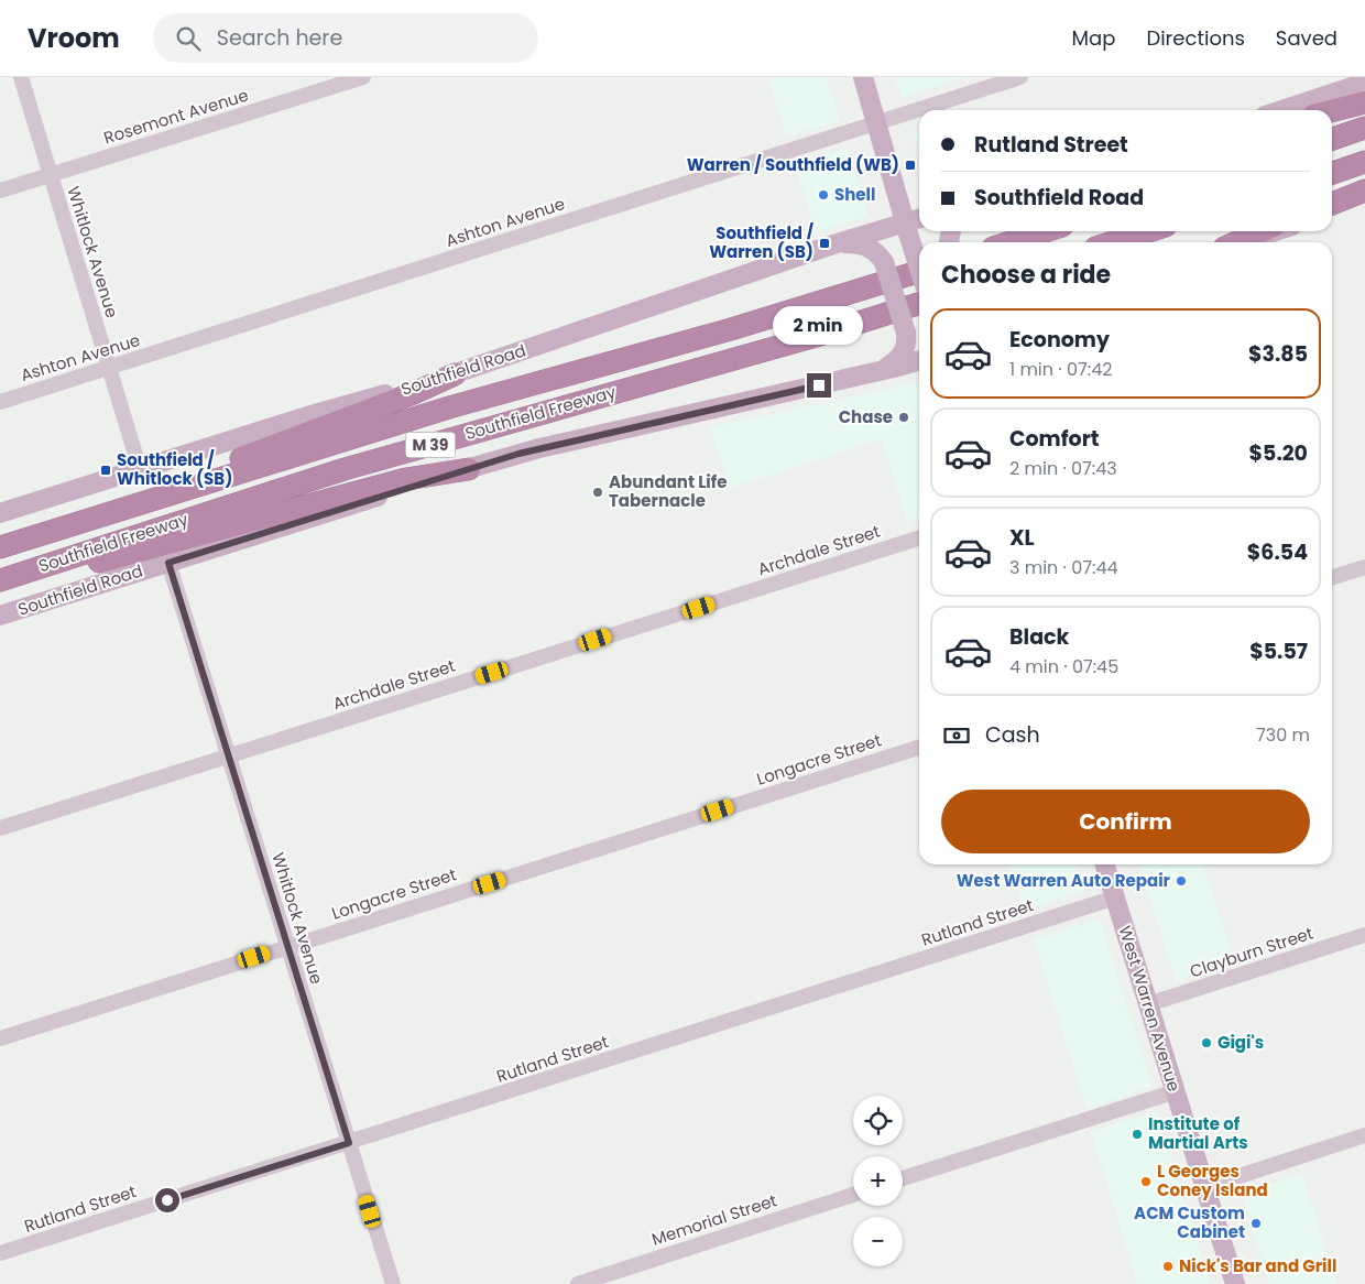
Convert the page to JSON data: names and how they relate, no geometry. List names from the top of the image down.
{
  "streets": {
    "highway": ["Southfield Freeway", "M 39"],
    "main road": ["Southfield Road", "West Warren Avenue"],
    "street": [
      "Rosemont Avenue",
      "Ashton Avenue",
      "Whitlock Avenue",
      "Archdale Street",
      "Longacre Street",
      "Rutland Street",
      "Clayburn Street",
      "Memorial Street"
    ]
  },
  "crossings": [
    ["Rosemont Avenue", "Whitlock Avenue"],
    ["Ashton Avenue", "Whitlock Avenue"],
    ["Whitlock Avenue", "Southfield Road"],
    ["Whitlock Avenue", "Archdale Street"],
    ["Whitlock Avenue", "Longacre Street"],
    ["Whitlock Avenue", "Rutland Street"],
    ["Rutland Street", "West Warren Avenue"],
    ["Clayburn Street", "West Warren Avenue"]
  ],
  "places": {
    "transit": ["Warren / Southfield (WB)", "Southfield / Warren (SB)", "Southfield / Whitlock (SB)"],
    "other": [
      "Shell",
      "Chase",
      "Abundant Life Tabernacle",
      "West Warren Auto Repair",
      "Gigi's",
      "Institute of Martial Arts",
      "L Georges Coney Island",
      "ACM Custom Cabinet",
      "Nick's Bar and Grill"
    ]
  },
  "page": {
    "header": "Vroom",
    "search": "Search here",
    "nav": ["Map", "Directions", "Saved"],
    "banner": ["Rutland Street", "Southfield Road"],
    "heading": "Choose a ride",
    "bubble": "2 min",
    "list": [
      {
        "name": "Economy",
        "note": "1 min · 07:42",
        "value": "$3.85"
      },
      {
        "name": "Comfort",
        "note": "2 min · 07:43",
        "value": "$5.20"
      },
      {
        "name": "XL",
        "note": "3 min · 07:44",
        "value": "$6.54"
      },
      {
        "name": "Black",
        "note": "4 min · 07:45",
        "value": "$5.57"
      }
    ],
    "pay": ["Cash", "730 m"],
    "buttons": "Confirm",
    "map_buttons": ["+", "−"]
  }
}
